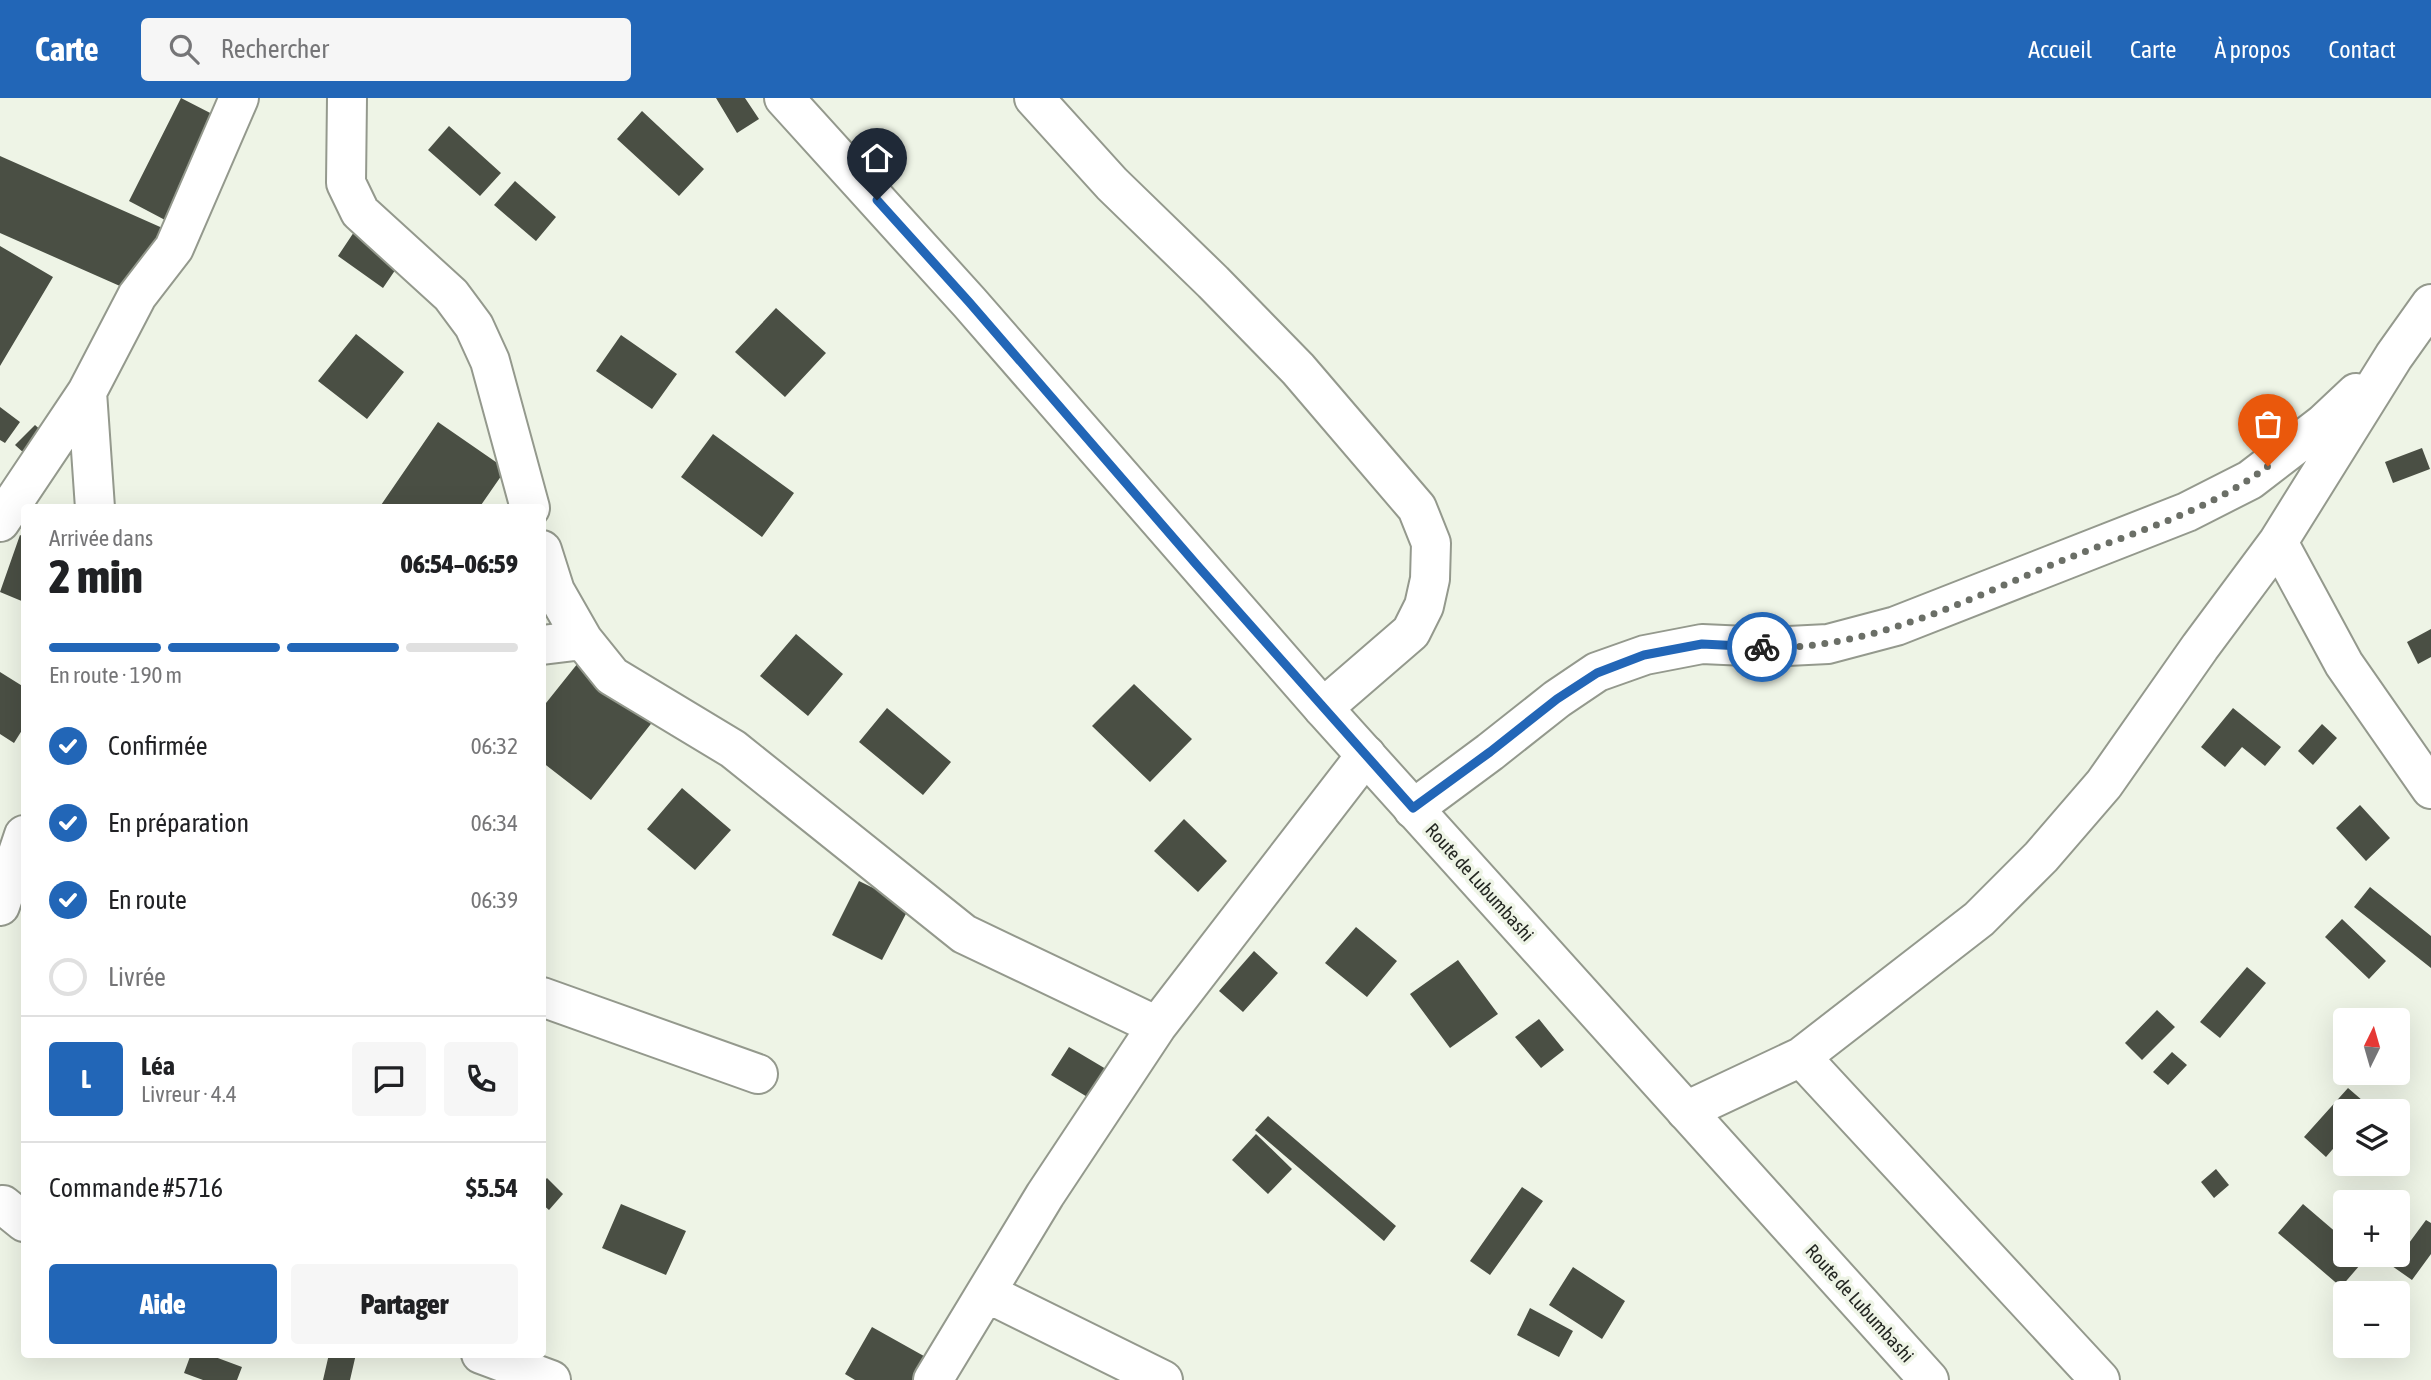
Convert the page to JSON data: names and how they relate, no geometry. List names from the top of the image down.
{
  "streets": {
    "main road": ["Route de Lubumbashi"]
  },
  "north": "top",
  "page": {
    "header": "Carte",
    "search": "Rechercher",
    "nav": [
      "Accueil",
      "Carte",
      "À propos",
      "Contact"
    ],
    "heading": ["2 min", "Arrivée dans", "06:54–06:59"],
    "panel": [
      "Léa",
      "Livreur · 4.4",
      "Commande #5716",
      "$5.54"
    ],
    "bar": "En route · 190 m",
    "list": [
      ["Confirmée", "06:32"],
      ["En préparation", "06:34"],
      ["En route", "06:39"],
      "Livrée"
    ],
    "map_buttons": ["+", "−"],
    "round": "L",
    "buttons": ["Aide", "Partager"]
  }
}
